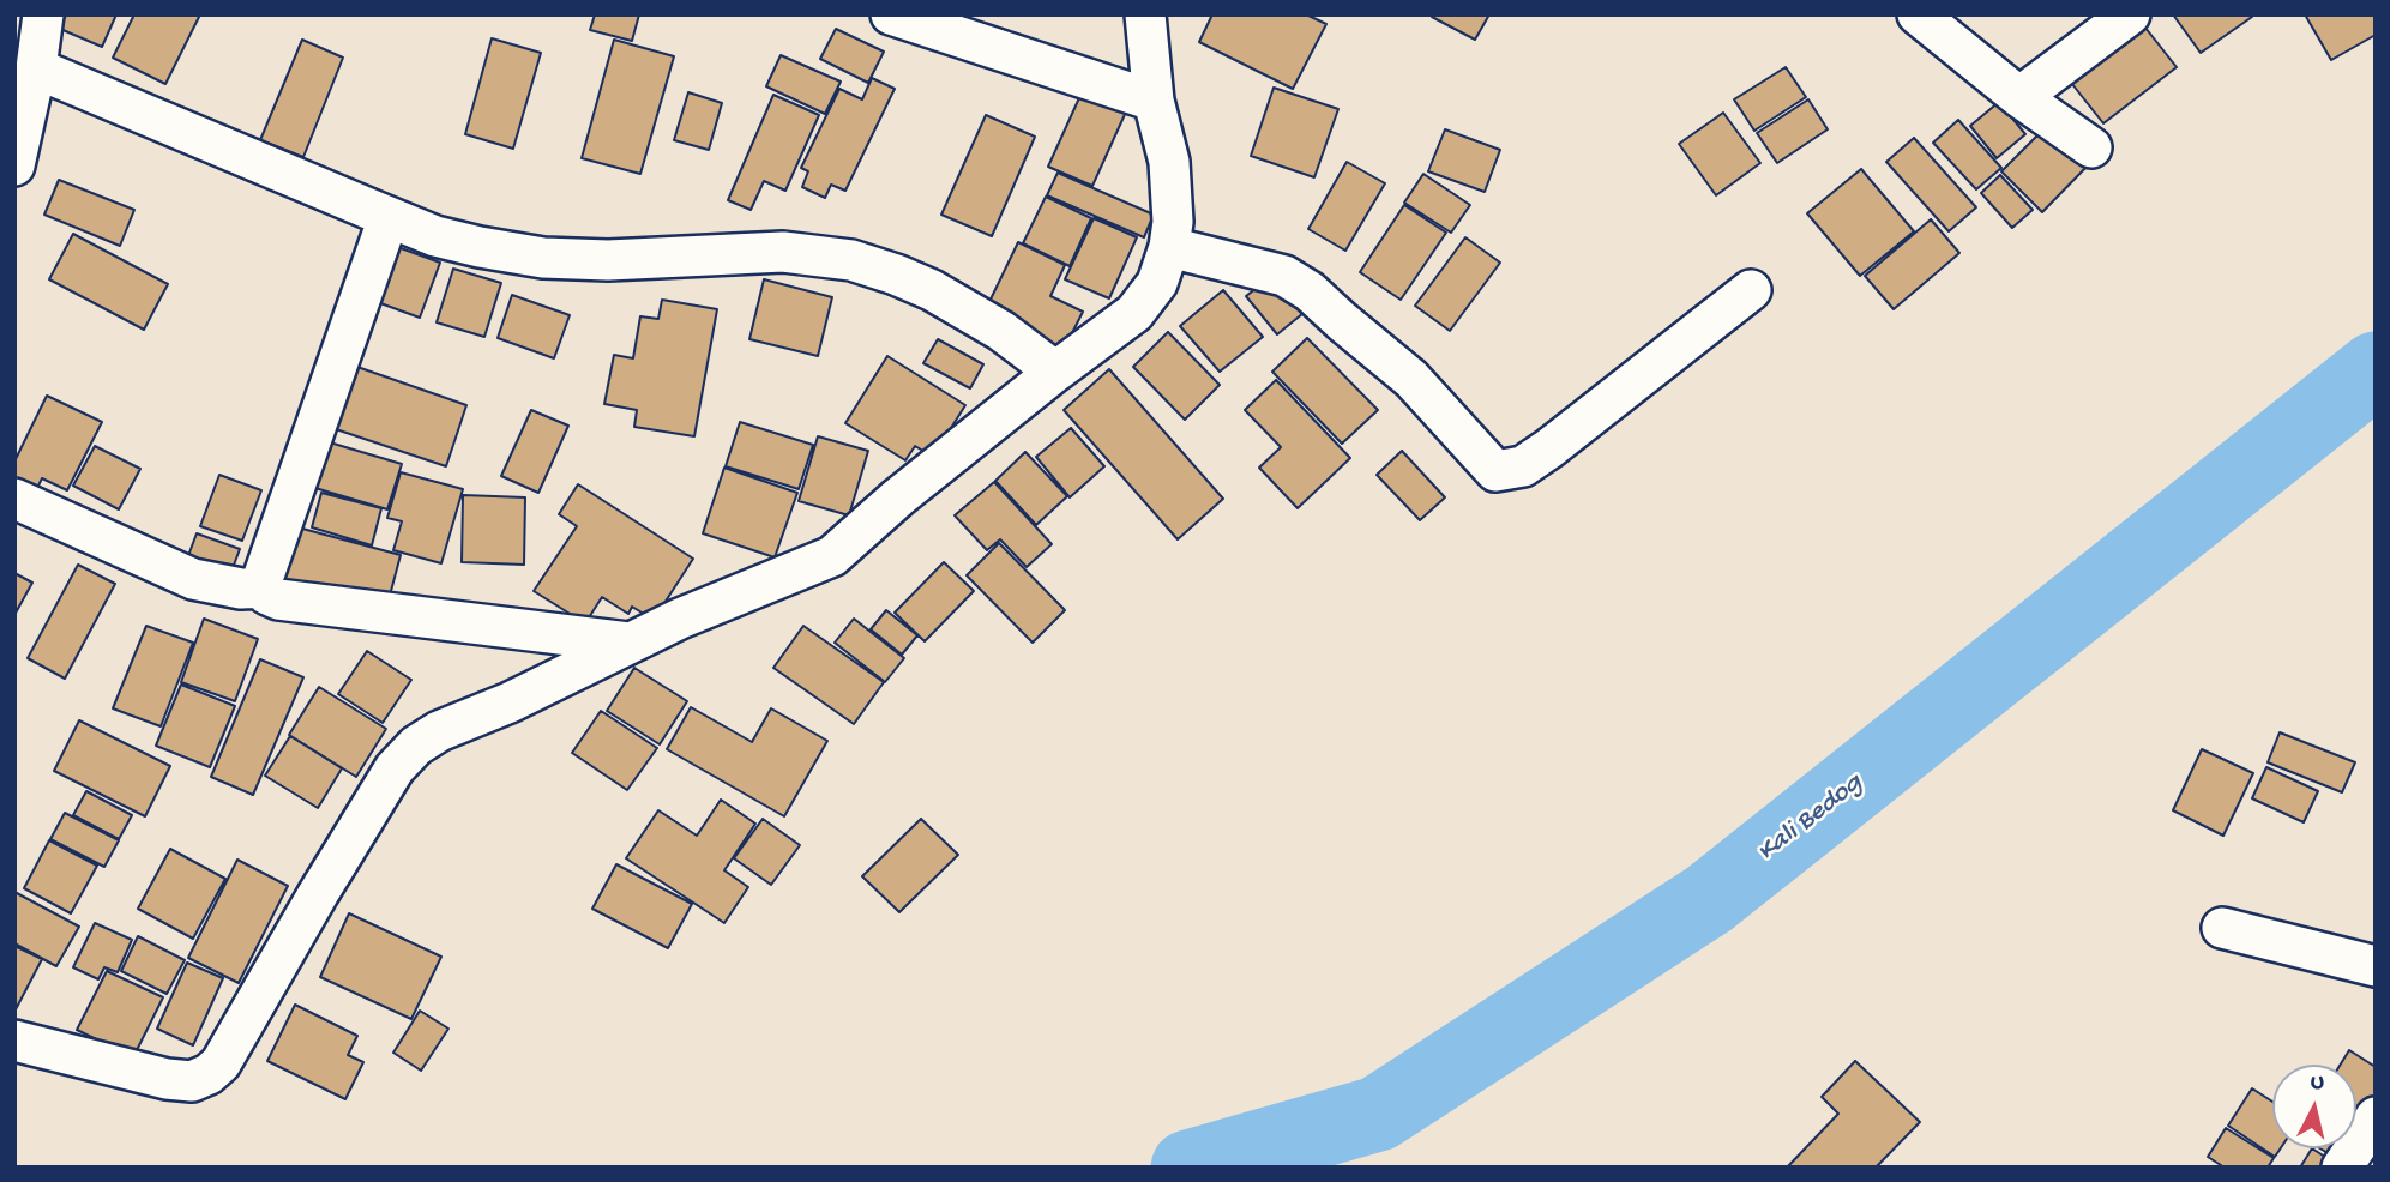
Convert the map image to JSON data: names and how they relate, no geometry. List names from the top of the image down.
{
  "water": ["Kali Bedog"],
  "north": "top"
}
